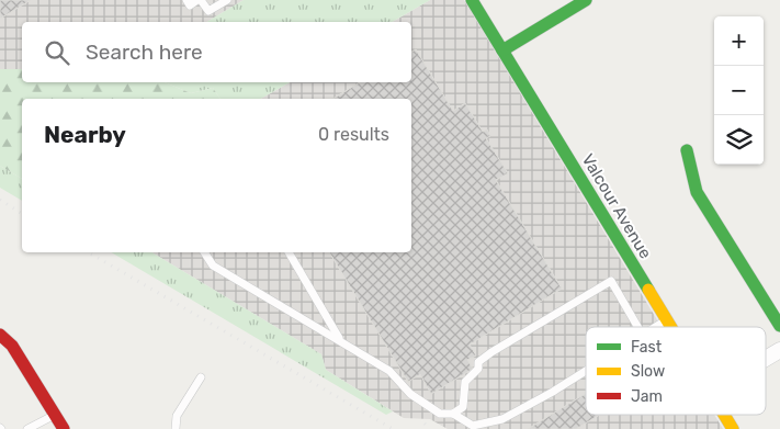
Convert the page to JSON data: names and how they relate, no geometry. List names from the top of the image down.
{
  "streets": {
    "street": ["Valcour Avenue"]
  },
  "legend": ["Fast", "Slow", "Jam"],
  "page": {
    "map_buttons": ["+", "−"],
    "search": "Search here",
    "heading": ["Nearby", "0 results"]
  }
}
